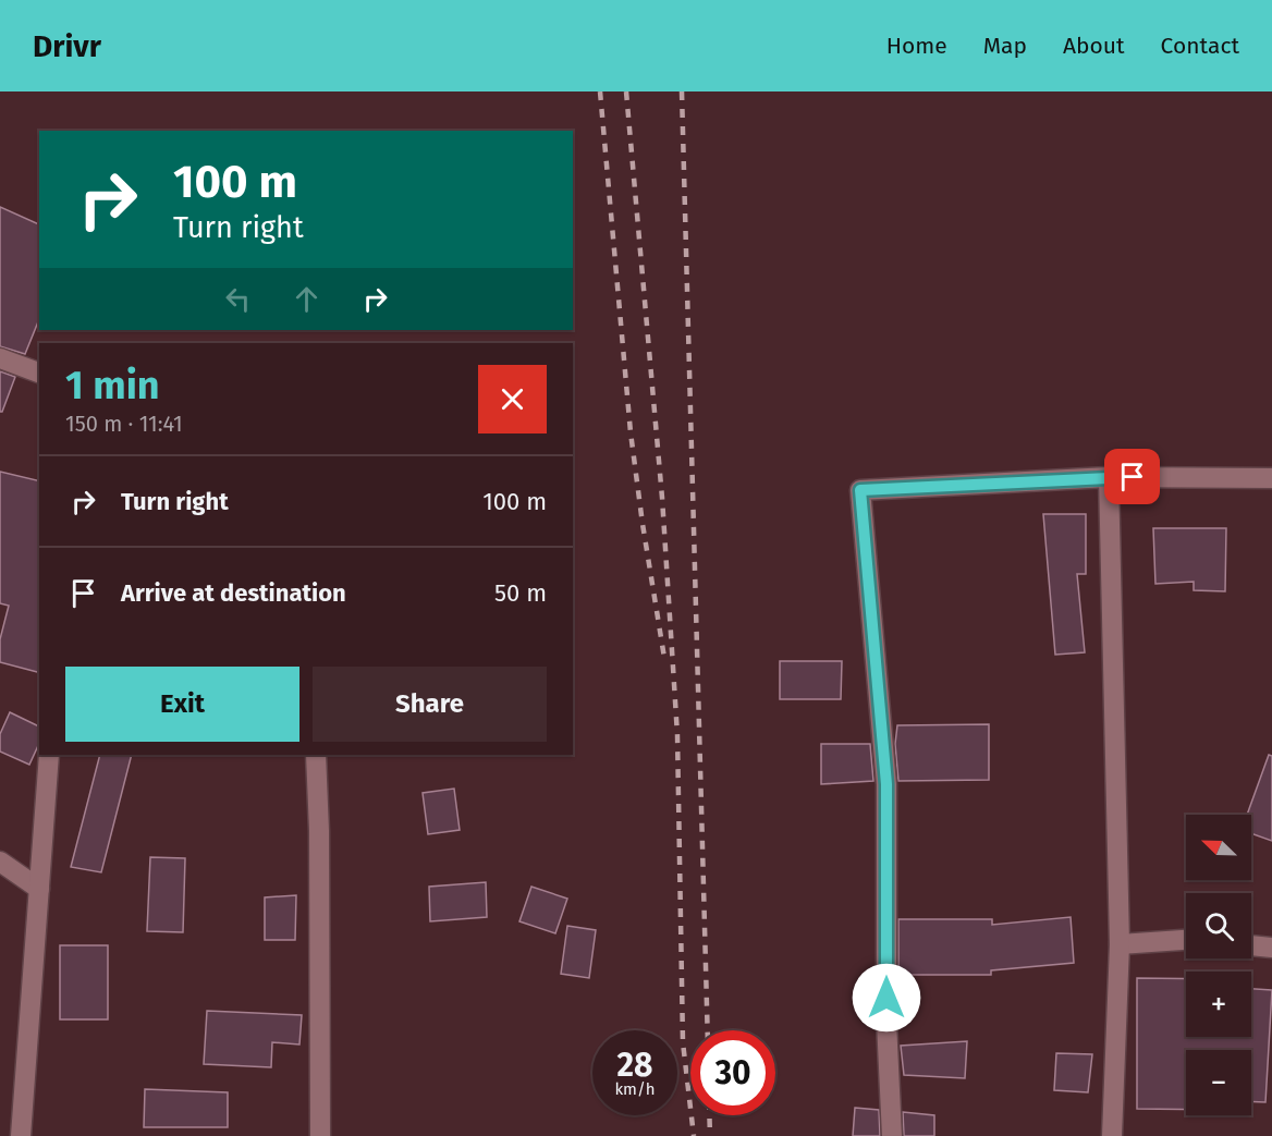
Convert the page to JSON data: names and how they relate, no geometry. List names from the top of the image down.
{
  "north": "top left",
  "page": {
    "header": "Drivr",
    "nav": [
      "Home",
      "Map",
      "About",
      "Contact"
    ],
    "turn": ["100 m", "Turn right"],
    "heading": ["1 min", "150 m · 11:41"],
    "list": [
      {
        "name": "Turn right",
        "value": "100 m"
      },
      {
        "name": "Arrive at destination",
        "value": "50 m"
      }
    ],
    "buttons": ["Exit", "Share"],
    "map_buttons": ["+", "−"],
    "speed": "28 km/h",
    "limit": "30"
  }
}
